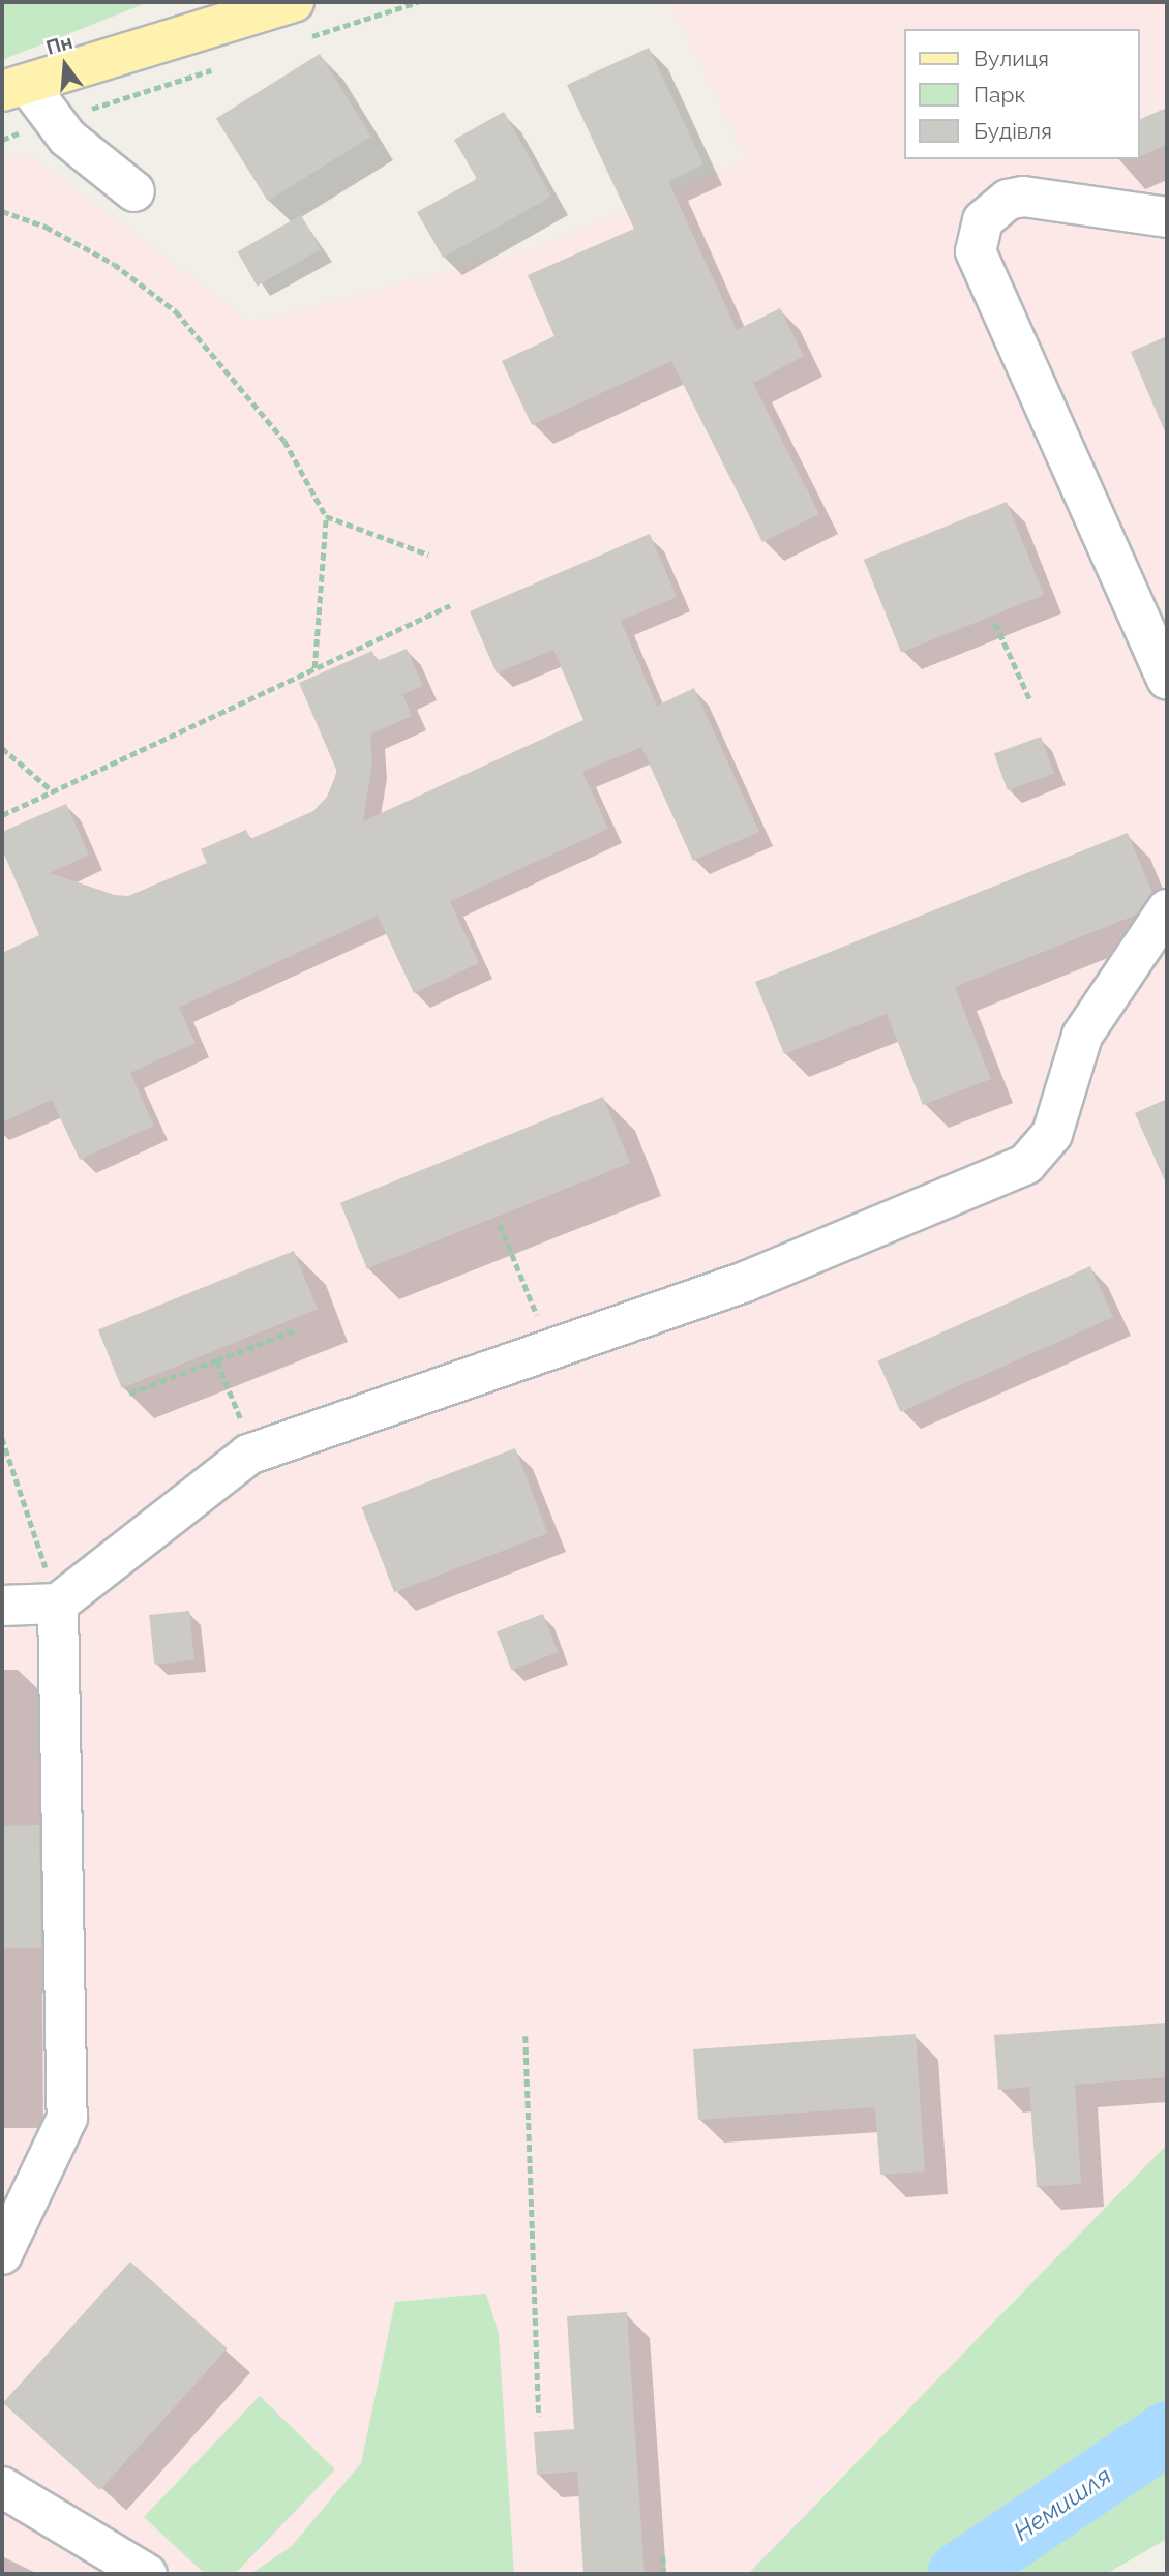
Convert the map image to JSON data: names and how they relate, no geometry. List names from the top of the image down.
{
  "water": ["Немишля"],
  "legend": ["Вулиця", "Парк", "Будівля"],
  "north": "top"
}
